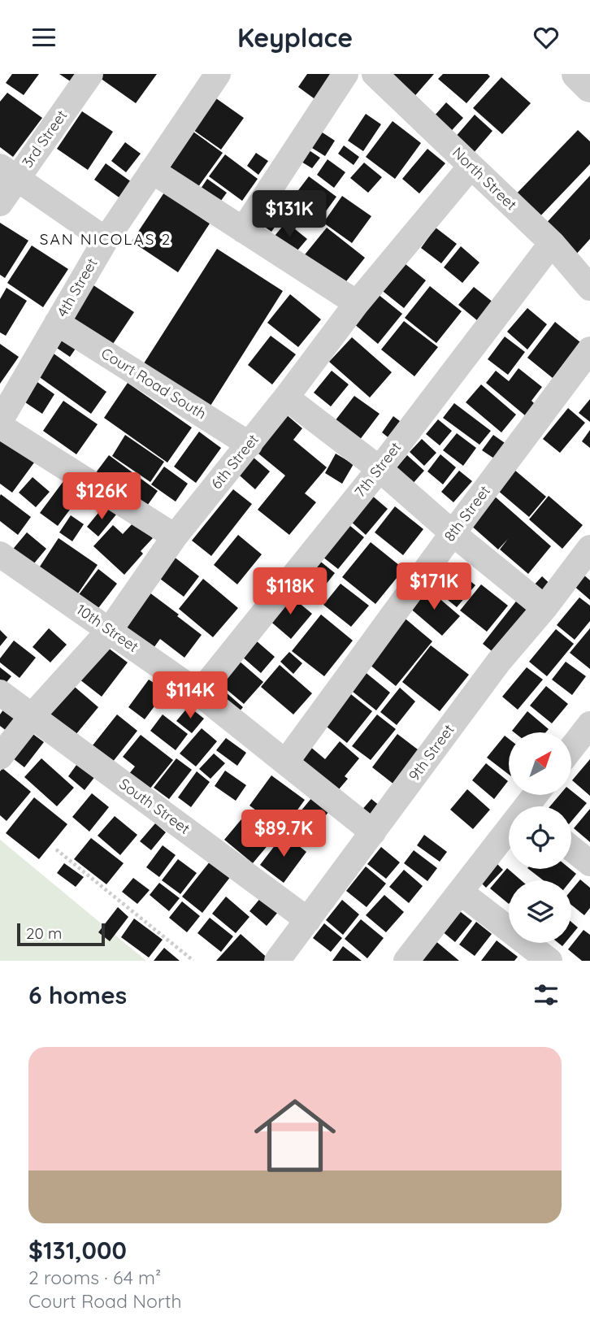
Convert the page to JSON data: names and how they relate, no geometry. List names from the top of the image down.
{
  "streets": {
    "street": [
      "3rd Street",
      "North Street",
      "4th Street",
      "Court Road South",
      "6th Street",
      "7th Street",
      "8th Street",
      "10th Street",
      "9th Street",
      "South Street"
    ]
  },
  "crossings": [
    ["North Street", "6th Street"],
    ["North Street", "7th Street"],
    ["4th Street", "Court Road South"],
    ["Court Road South", "6th Street"],
    ["6th Street", "10th Street"],
    ["6th Street", "South Street"],
    ["7th Street", "10th Street"],
    ["8th Street", "10th Street"],
    ["10th Street", "9th Street"],
    ["9th Street", "South Street"]
  ],
  "districts": ["SAN NICOLAS 2"],
  "scale_bar": "20 m",
  "north": "top right",
  "page": {
    "header": "Keyplace",
    "price": [
      "$131K",
      "$126K",
      "$171K",
      "$118K",
      "$114K",
      "$89.7K"
    ],
    "scale": "20 m",
    "heading": "6 homes",
    "list": [
      {
        "name": "$131,000",
        "note": "2 rooms · 64 m² · Court Road North"
      }
    ]
  }
}
